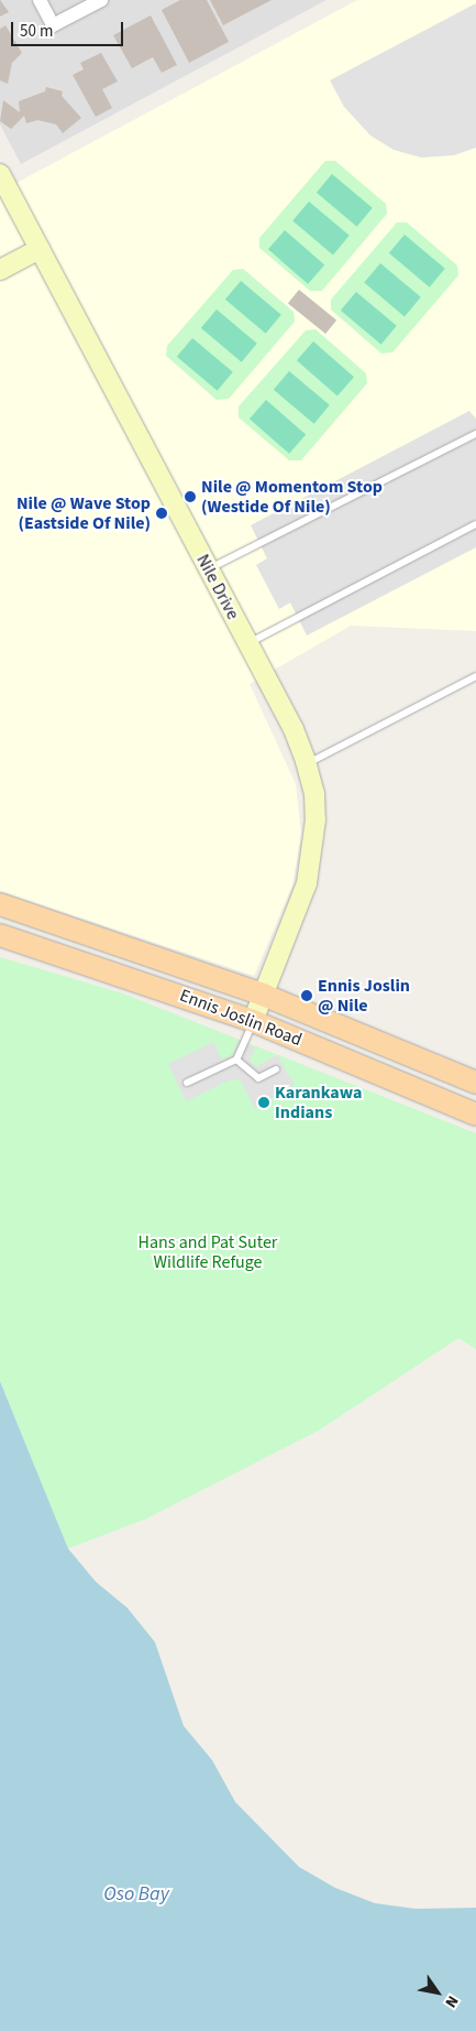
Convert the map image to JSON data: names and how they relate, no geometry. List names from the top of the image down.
{
  "streets": {
    "main road": ["Nile Drive", "Ennis Joslin Road"]
  },
  "crossings": [
    ["Nile Drive", "Ennis Joslin Road"]
  ],
  "water": ["Oso Bay"],
  "parks": ["Hans and Pat Suter Wildlife Refuge"],
  "places": [
    "Nile @ Momentom Stop (Westide Of Nile)",
    "Nile @ Wave Stop (Eastside Of Nile)",
    "Ennis Joslin @ Nile",
    "Karankawa Indians"
  ],
  "scale_bar": "50 m",
  "north": "bottom right"
}
